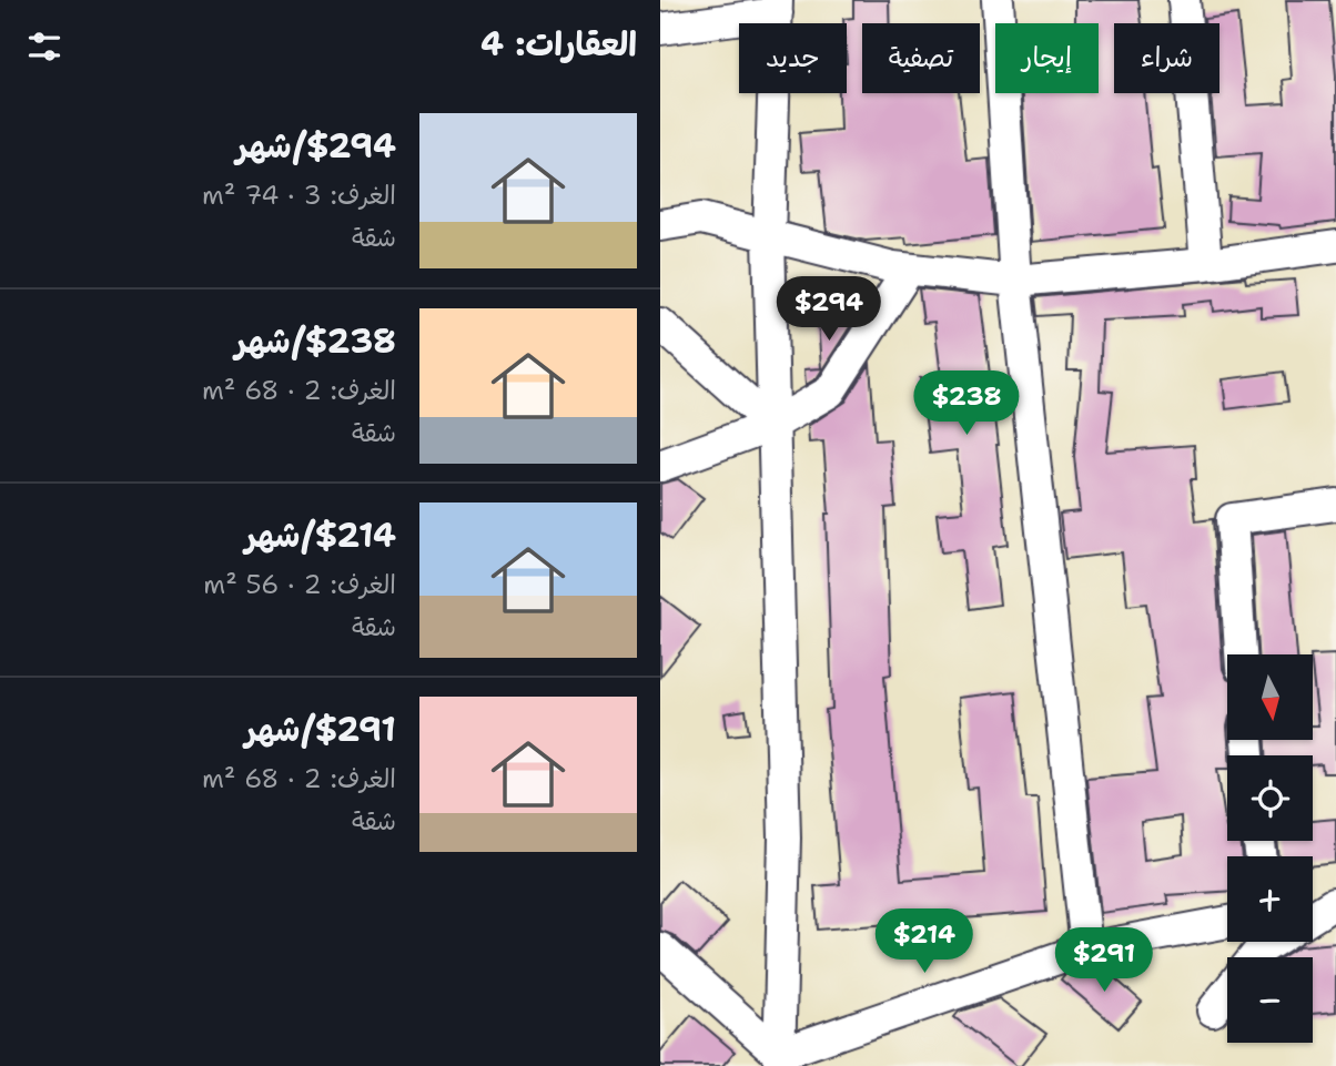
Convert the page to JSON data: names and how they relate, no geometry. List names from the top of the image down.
{
  "north": "bottom",
  "page": {
    "heading": "العقارات: 4",
    "chip": [
      "شراء",
      "إيجار",
      "تصفية",
      "جديد"
    ],
    "list": [
      {
        "name": "$294/شهر",
        "note": "الغرف: 3 · 74 m² · شقة"
      },
      {
        "name": "$238/شهر",
        "note": "الغرف: 2 · 68 m² · شقة"
      },
      {
        "name": "$214/شهر",
        "note": "الغرف: 2 · 56 m² · شقة"
      },
      {
        "name": "$291/شهر",
        "note": "الغرف: 2 · 68 m² · شقة"
      }
    ],
    "price": [
      "$294",
      "$238",
      "$214",
      "$291"
    ],
    "map_buttons": ["+", "−"]
  }
}
